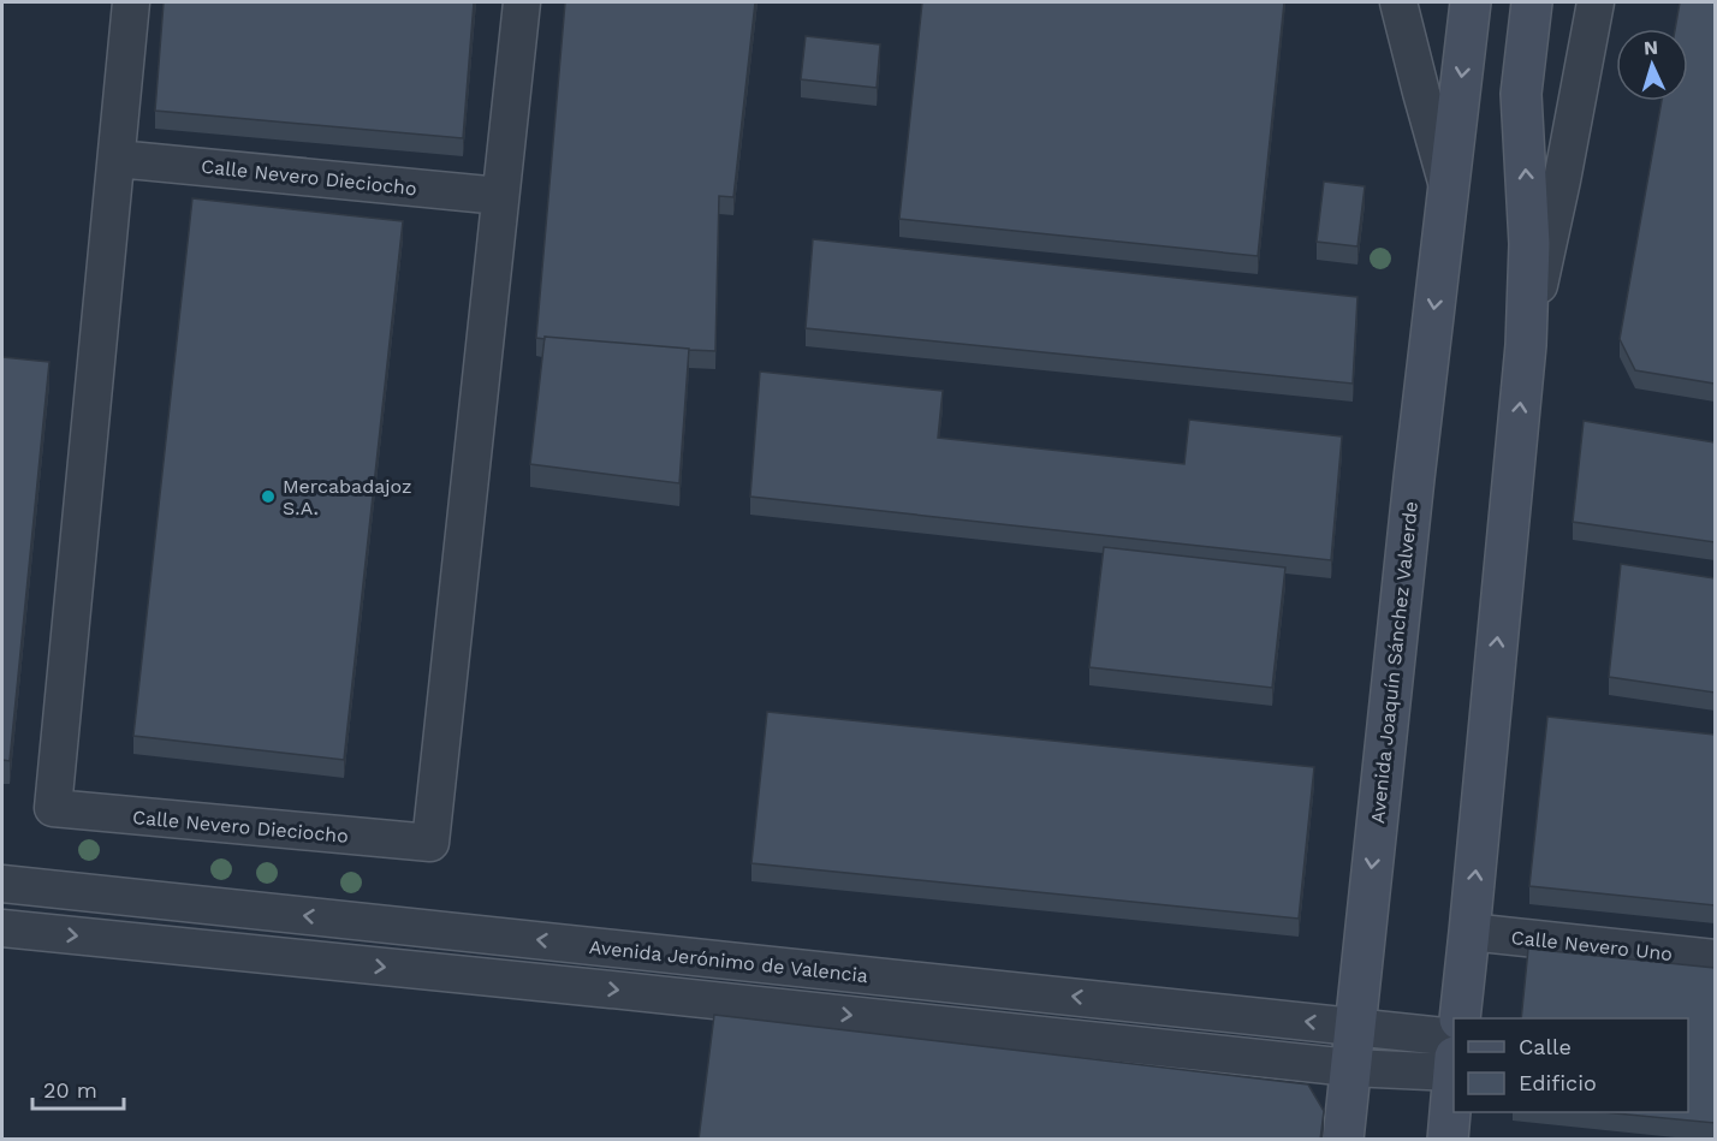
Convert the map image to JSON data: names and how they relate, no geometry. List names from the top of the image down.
{
  "streets": {
    "main road": ["Avenida Joaquín Sánchez Valverde"],
    "street": ["Calle Nevero Dieciocho", "Calle Nevero Uno", "Avenida Jerónimo de Valencia"]
  },
  "crossings": [
    ["Avenida Joaquín Sánchez Valverde", "Avenida Jerónimo de Valencia"]
  ],
  "places": ["Mercabadajoz S.A."],
  "legend": ["Calle", "Edificio"],
  "scale_bar": "20 m",
  "north": "top"
}
